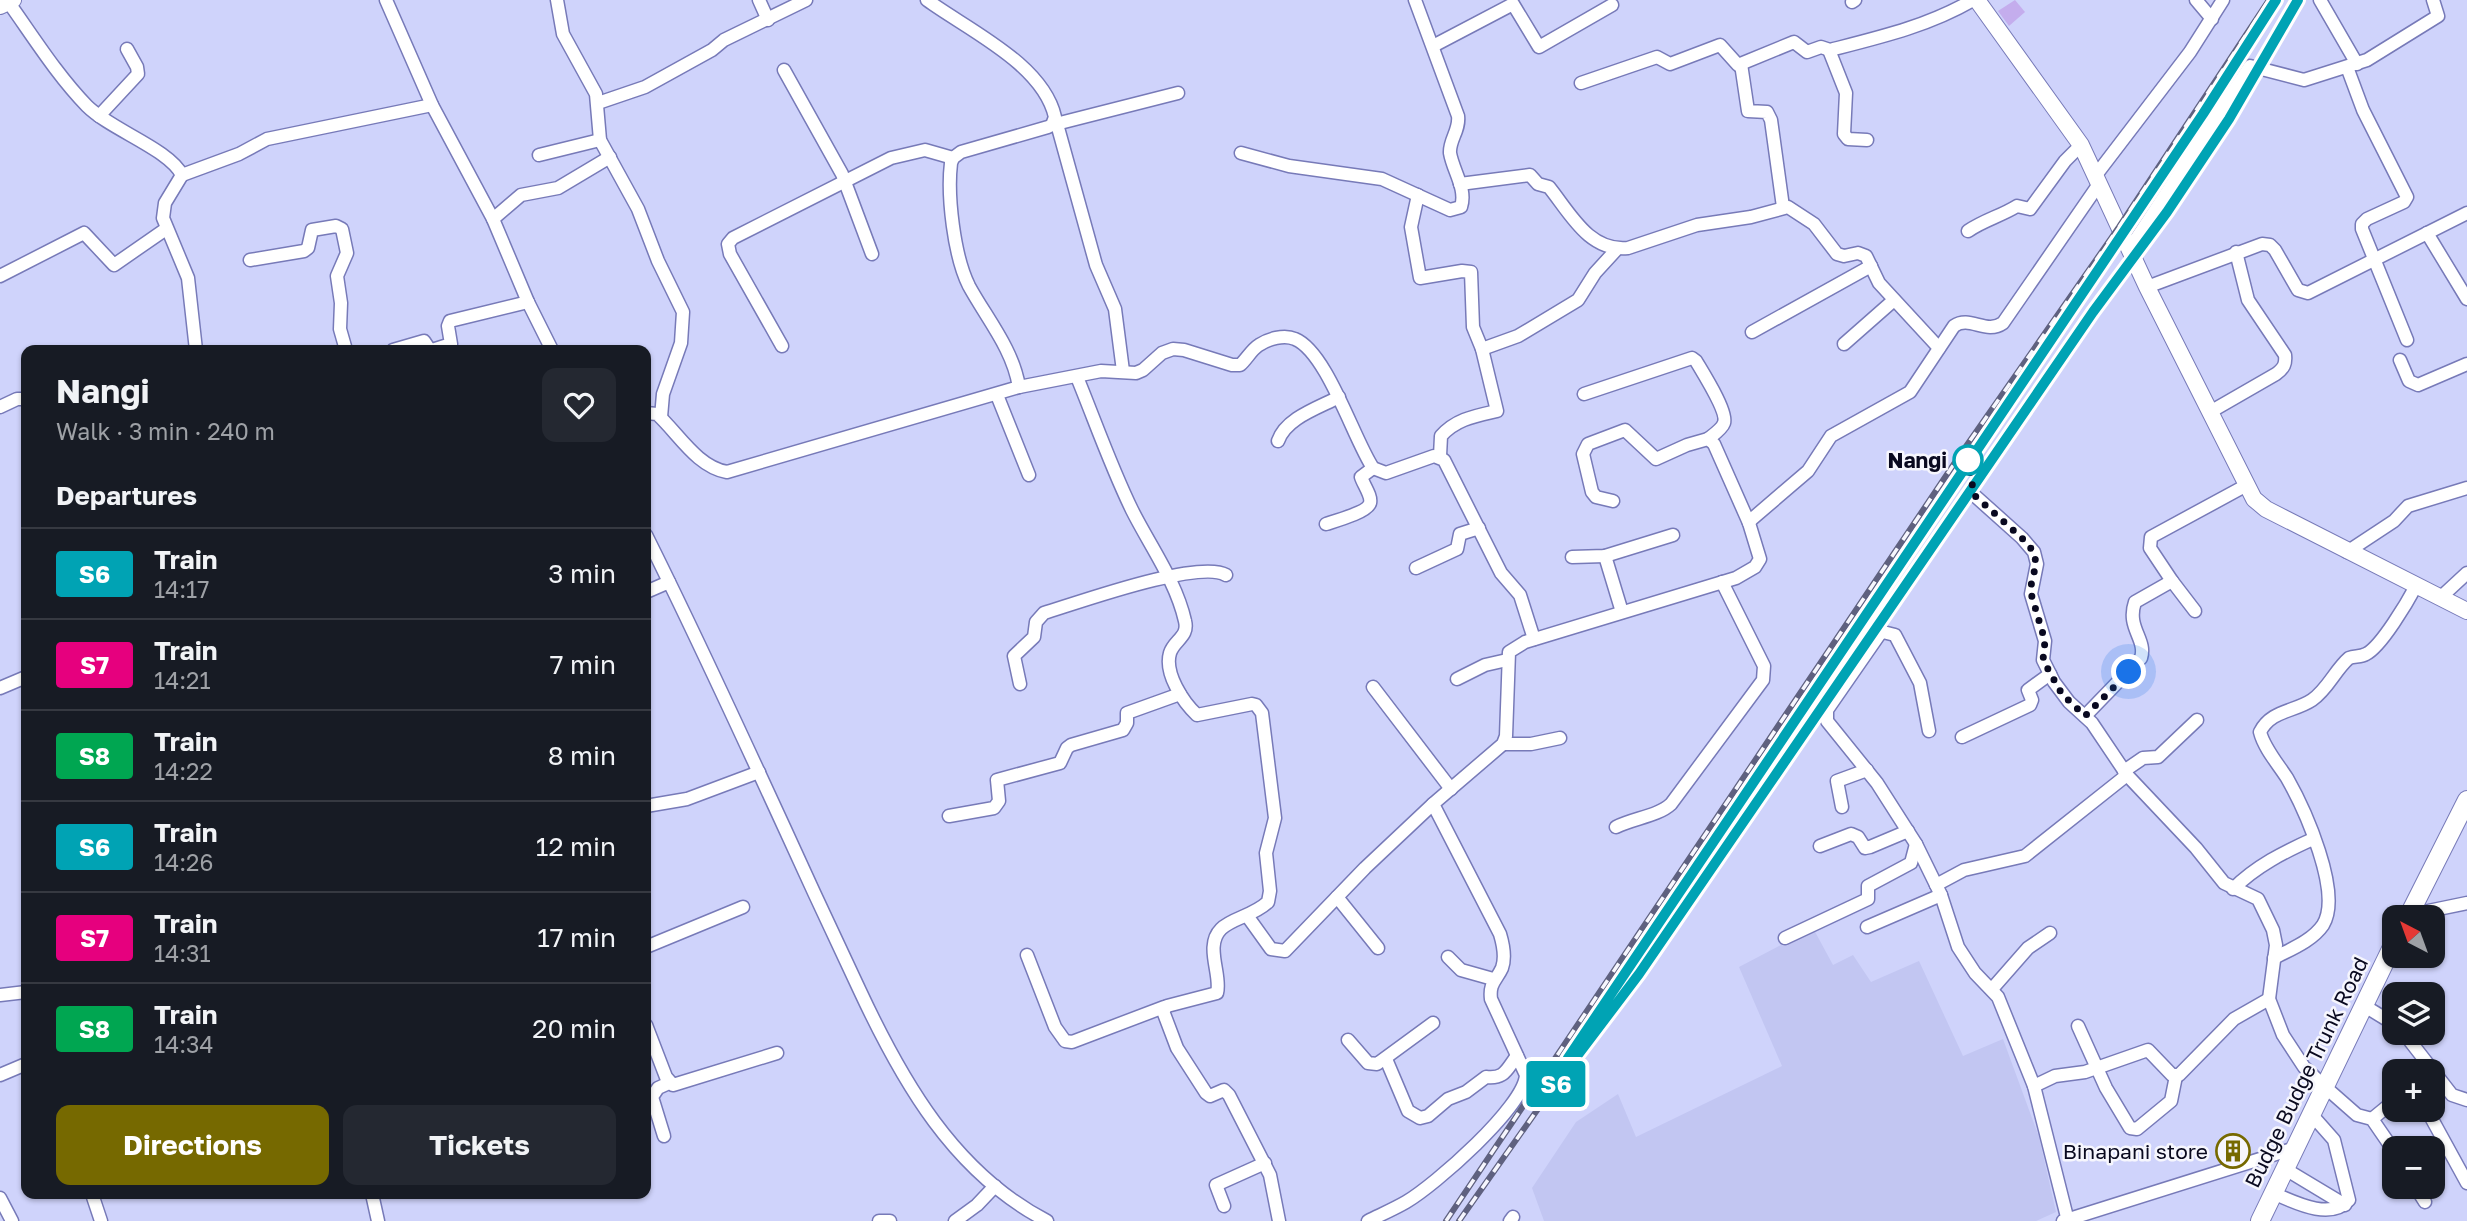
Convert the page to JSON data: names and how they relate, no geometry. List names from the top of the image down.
{
  "streets": {
    "main road": ["Budge Budge Trunk Road"]
  },
  "places": {
    "other": ["Nangi"],
    "building": ["Binapani store"]
  },
  "north": "top left",
  "page": {
    "on_map": "S6",
    "heading": [
      ["Nangi", "Walk · 3 min · 240 m"],
      "Departures"
    ],
    "list": [
      {
        "mark": "S6",
        "name": "Train",
        "note": "14:17",
        "value": "3 min"
      },
      {
        "mark": "S7",
        "name": "Train",
        "note": "14:21",
        "value": "7 min"
      },
      {
        "mark": "S8",
        "name": "Train",
        "note": "14:22",
        "value": "8 min"
      },
      {
        "mark": "S6",
        "name": "Train",
        "note": "14:26",
        "value": "12 min"
      },
      {
        "mark": "S7",
        "name": "Train",
        "note": "14:31",
        "value": "17 min"
      },
      {
        "mark": "S8",
        "name": "Train",
        "note": "14:34",
        "value": "20 min"
      }
    ],
    "map_buttons": ["+", "−"],
    "buttons": ["Directions", "Tickets"]
  }
}
